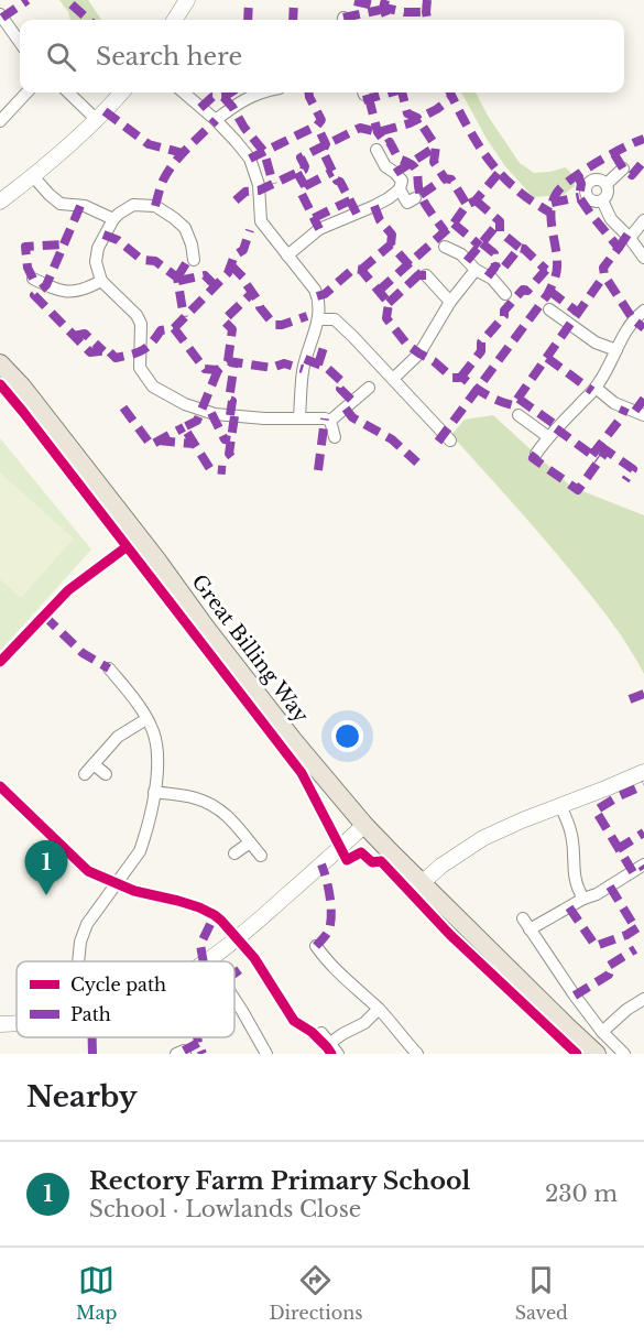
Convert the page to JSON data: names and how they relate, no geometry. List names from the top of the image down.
{
  "streets": {
    "main road": ["Great Billing Way"]
  },
  "legend": ["Cycle path", "Path"],
  "page": {
    "search": "Search here",
    "pins": "1",
    "heading": "Nearby",
    "list": [
      {
        "mark": "1",
        "name": "Rectory Farm Primary School",
        "note": "School · Lowlands Close",
        "value": "230 m"
      }
    ],
    "nav": ["Map", "Directions", "Saved"]
  }
}
